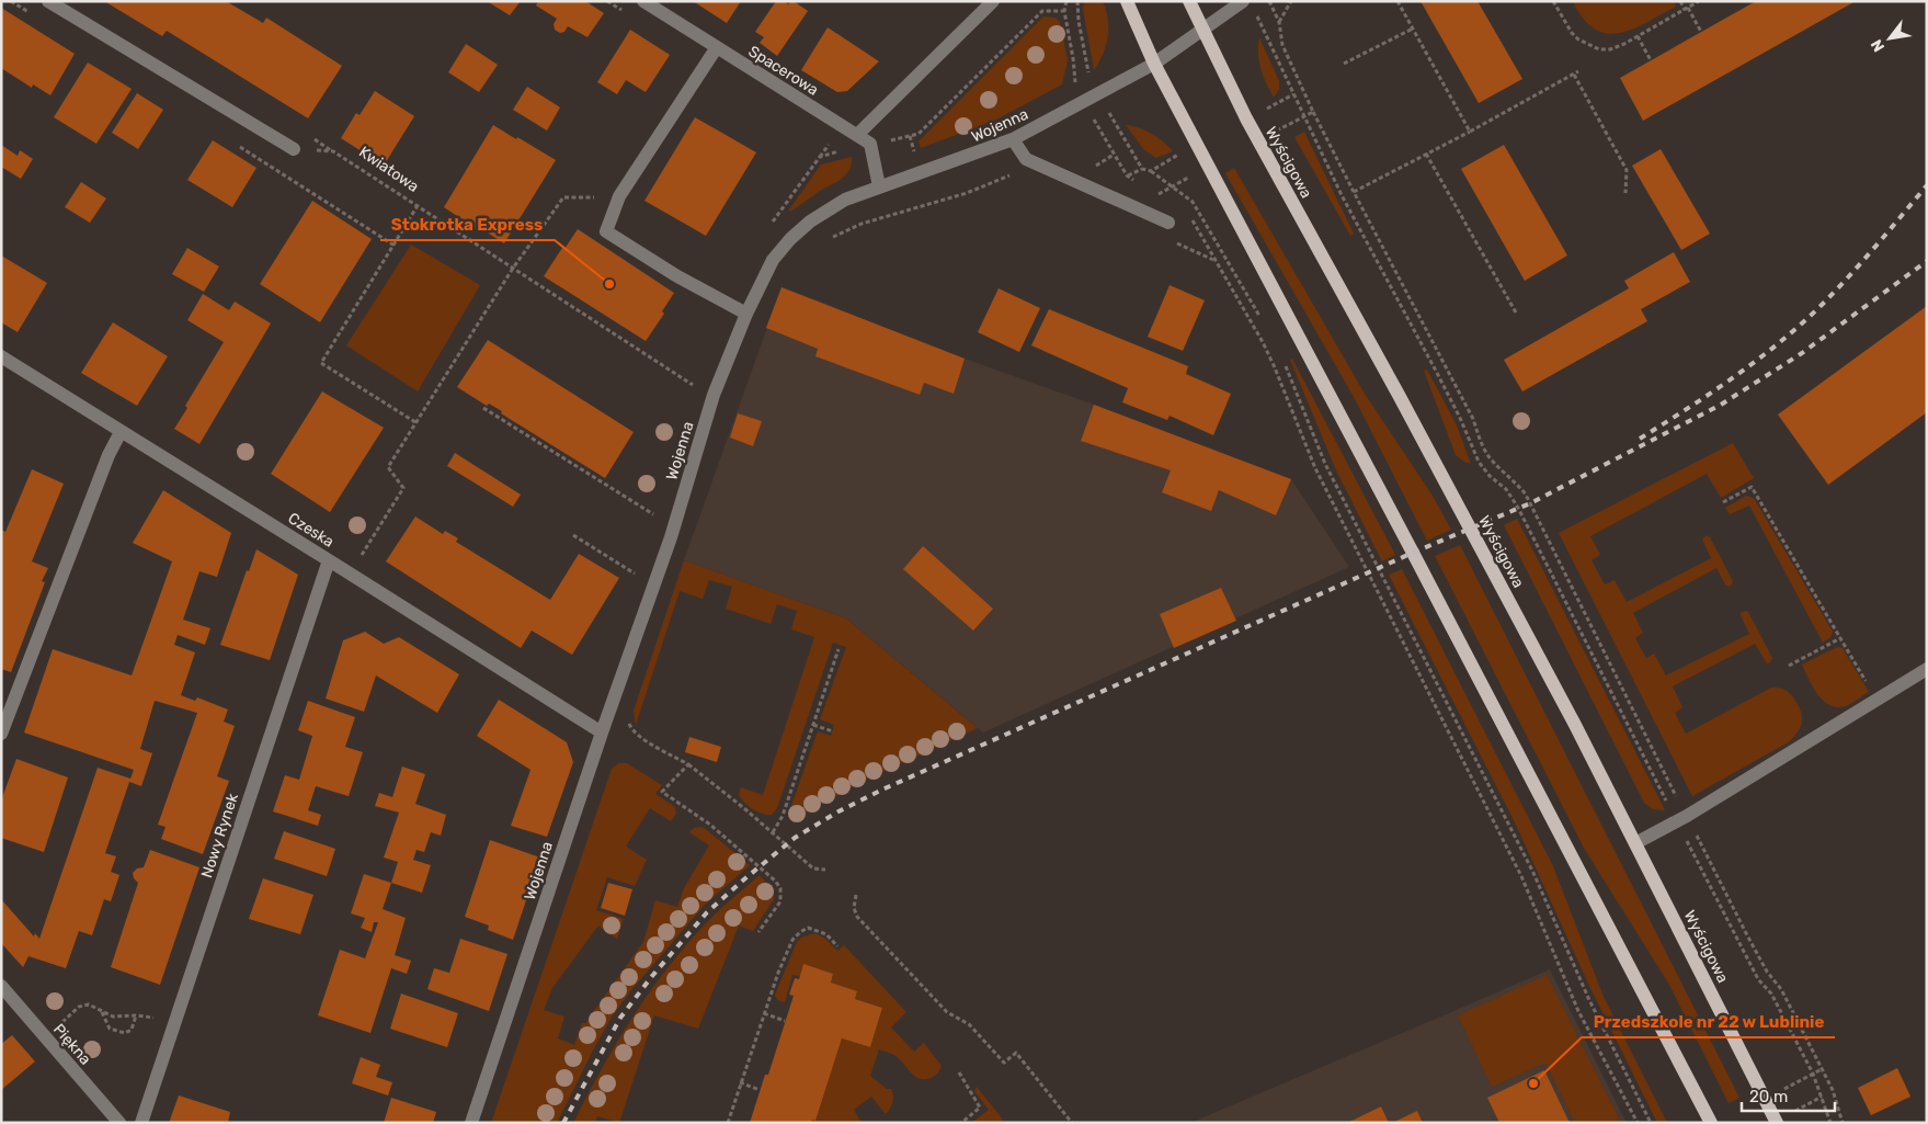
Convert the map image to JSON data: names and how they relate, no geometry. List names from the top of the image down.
{
  "streets": {
    "main road": ["Wyścigowa"],
    "street": [
      "Spacerowa",
      "Wojenna",
      "Czeska",
      "Nowy Rynek",
      "Piękna"
    ],
    "path": ["Kwiatowa"]
  },
  "crossings": [
    ["Spacerowa", "Wojenna"],
    ["Wojenna", "Wyścigowa"],
    ["Wojenna", "Czeska"],
    ["Czeska", "Nowy Rynek"]
  ],
  "places": ["Stokrotka Express", "Przedszkole nr 22 w Lublinie"],
  "scale_bar": "20 m",
  "north": "bottom left"
}
